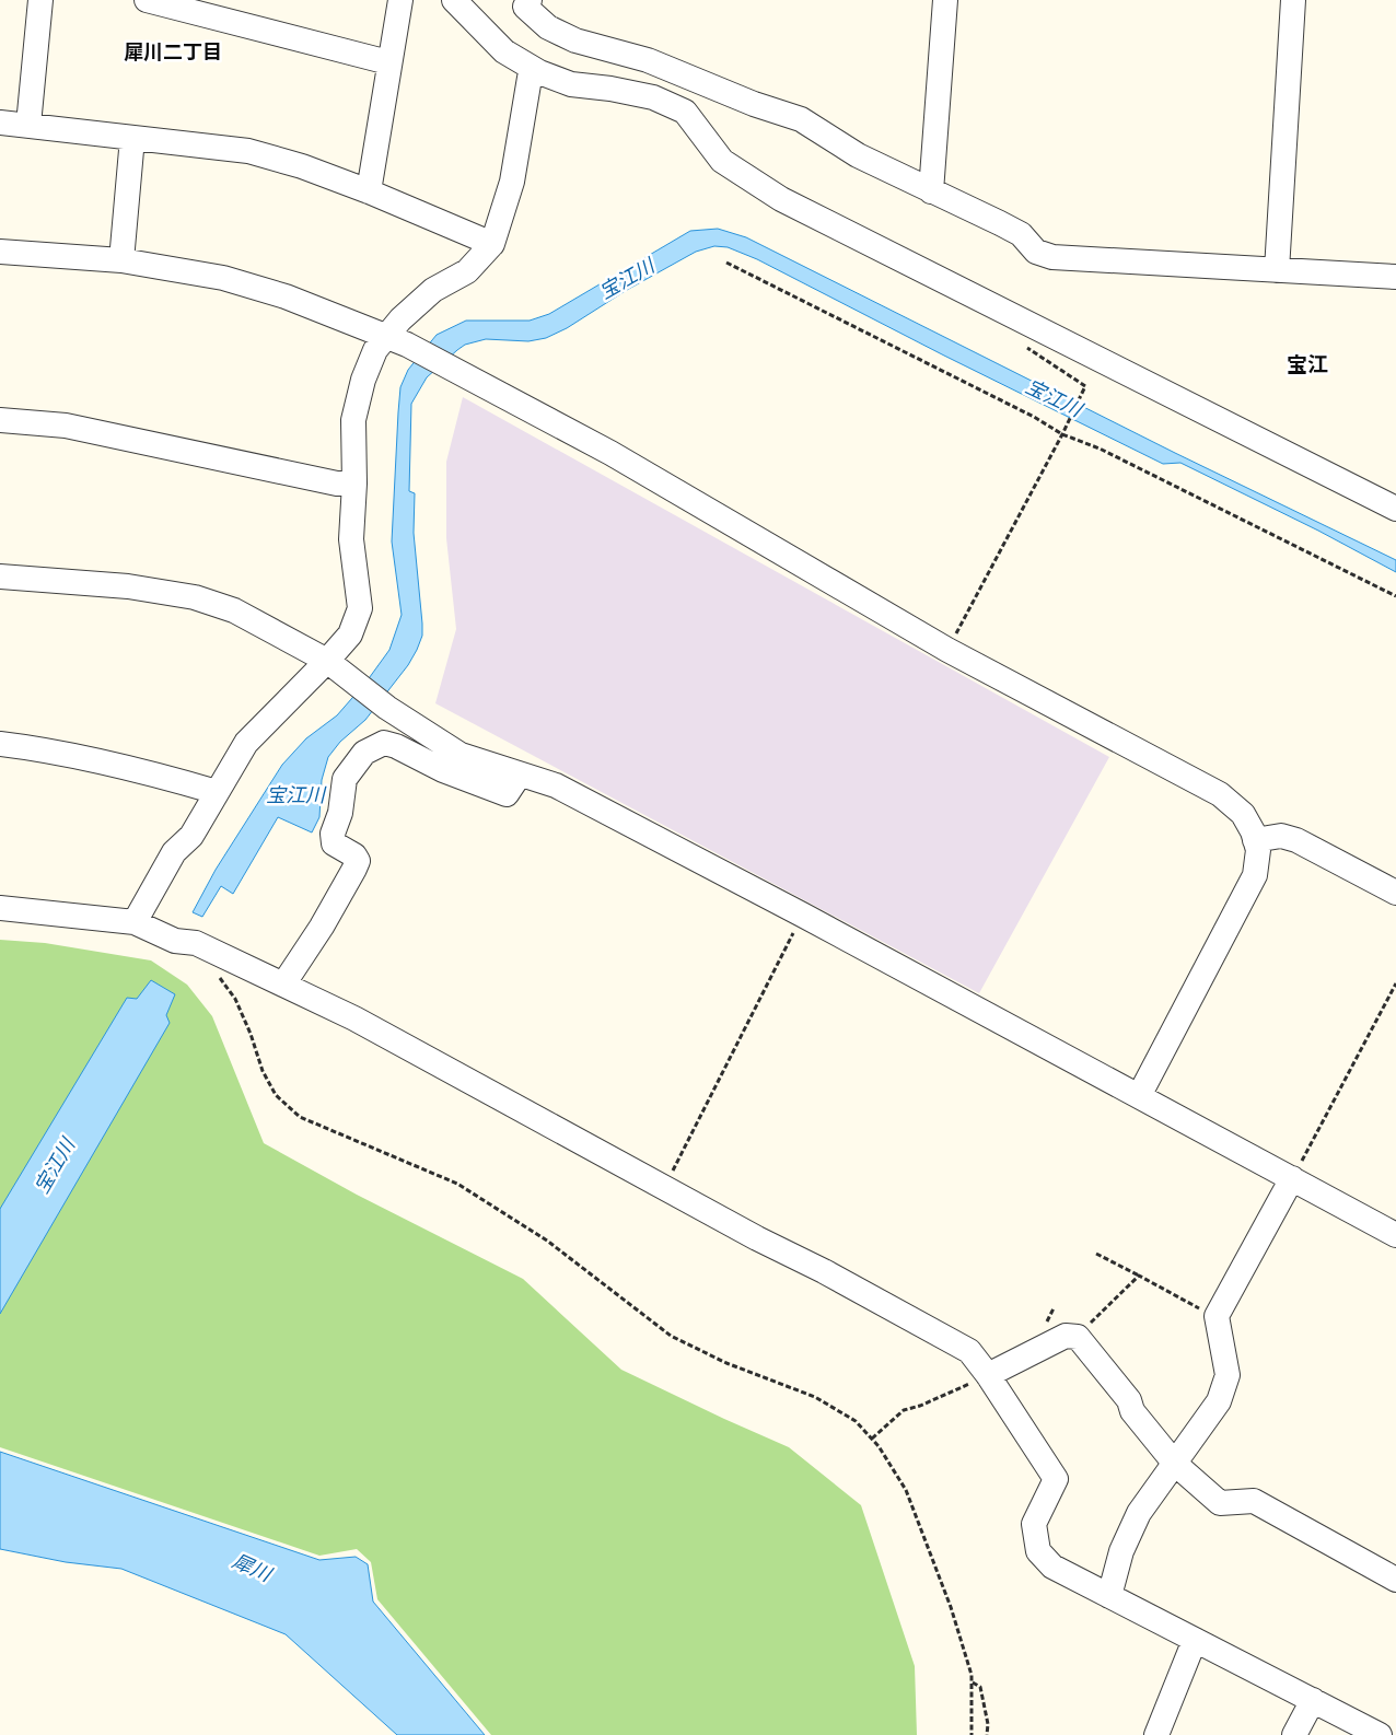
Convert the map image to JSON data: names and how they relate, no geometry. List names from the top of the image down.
{
  "districts": ["犀川二丁目", "宝江"],
  "water": ["宝江川", "犀川"]
}
